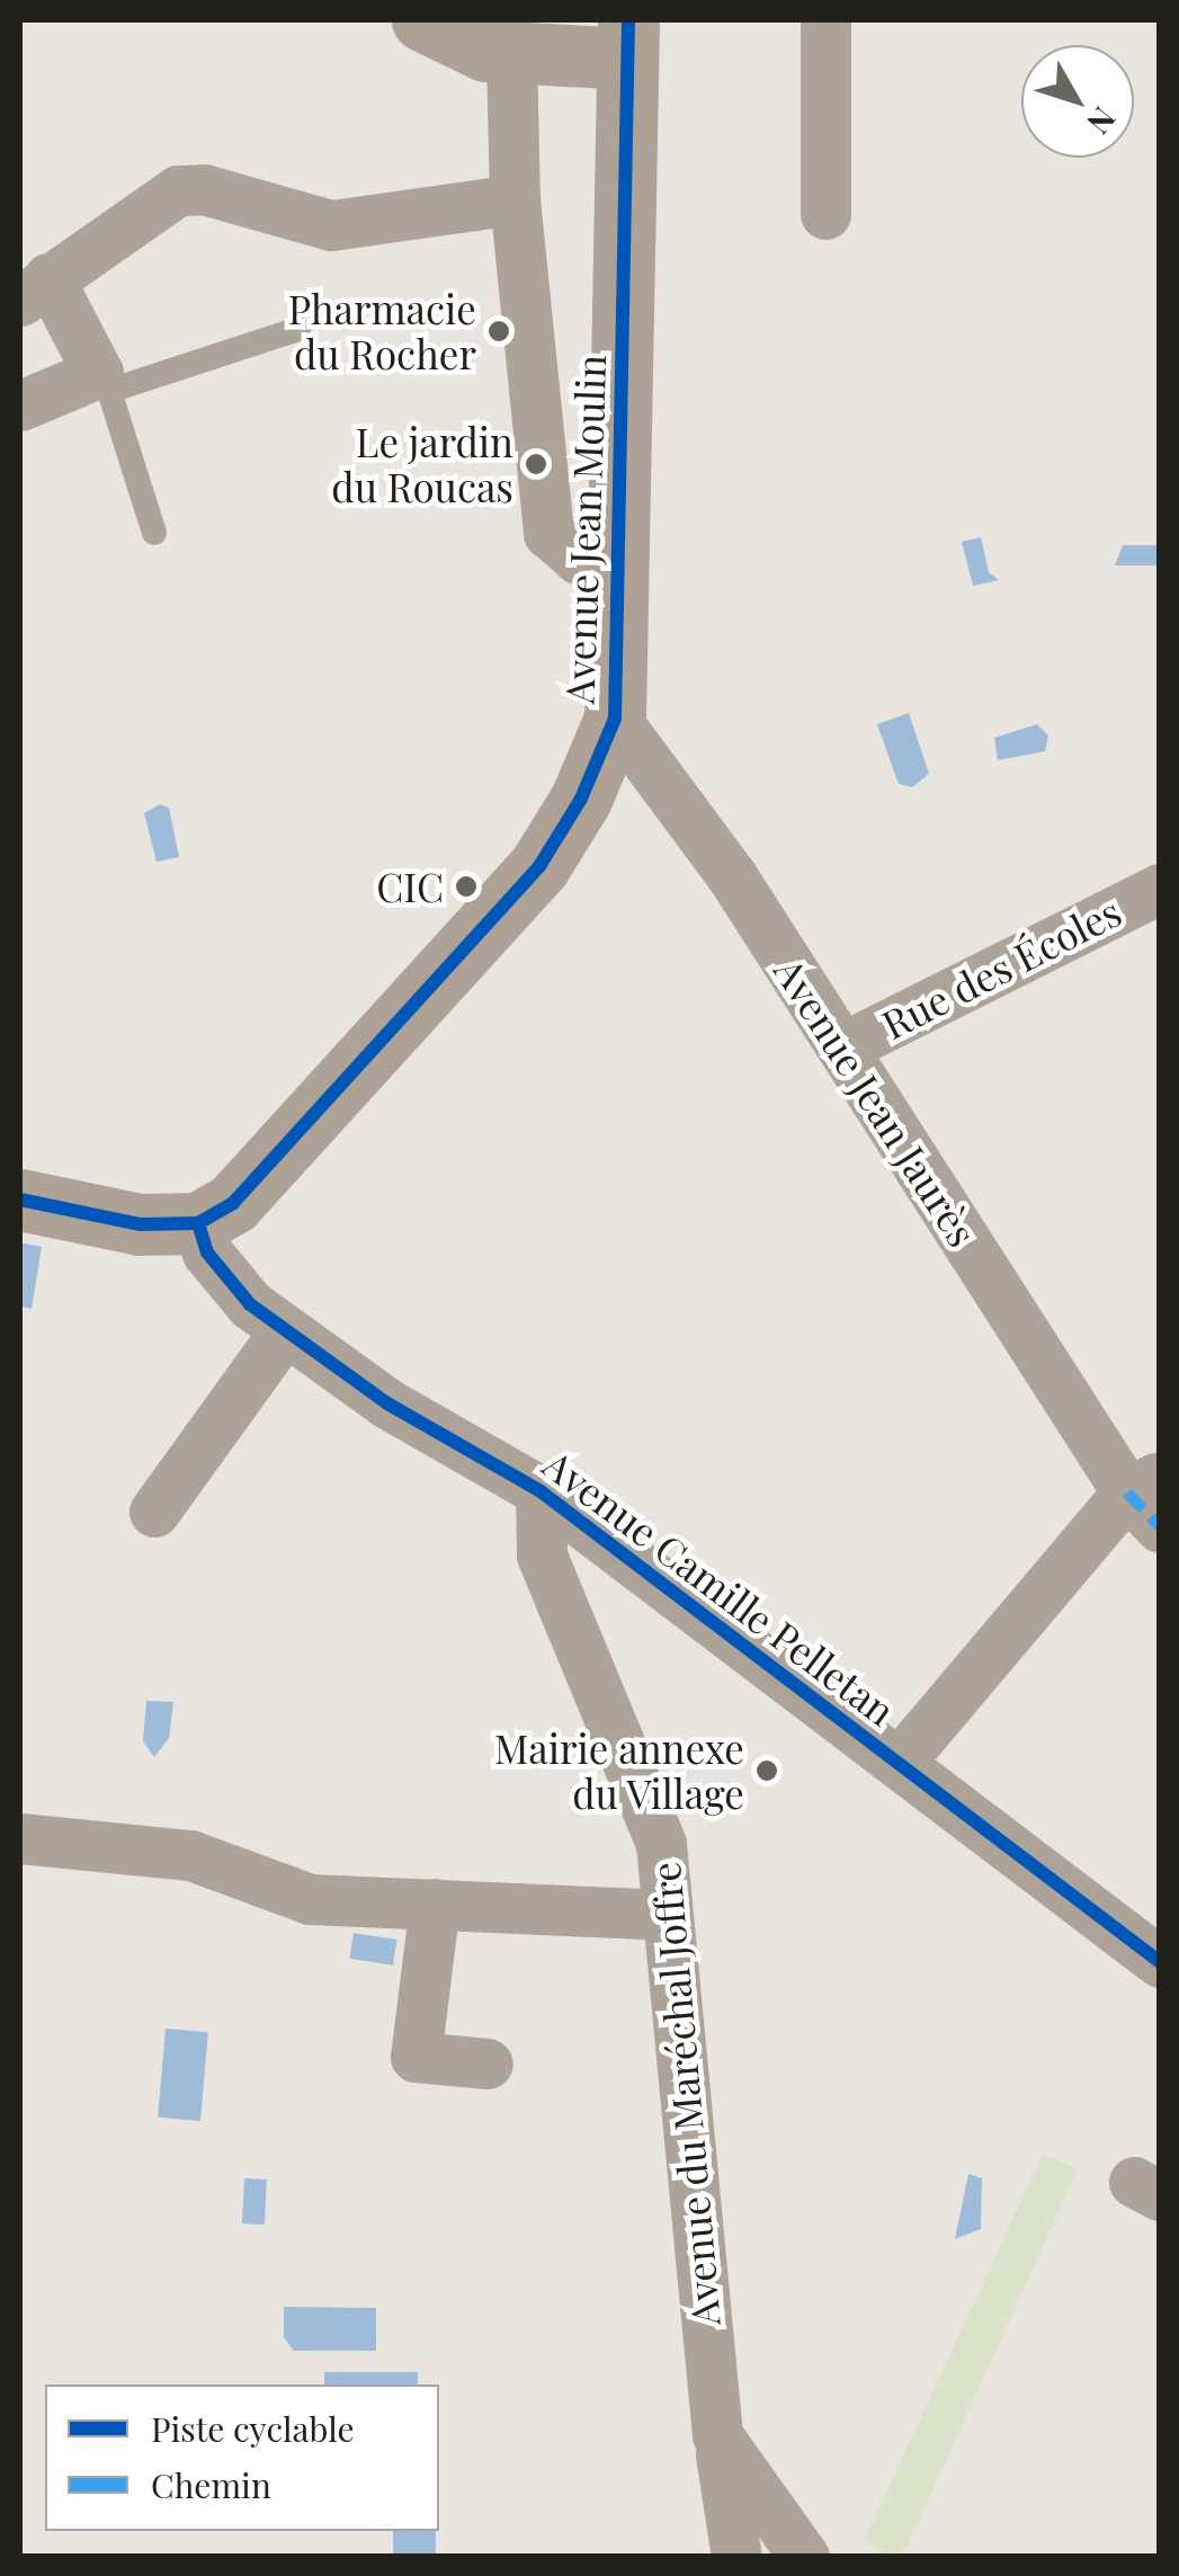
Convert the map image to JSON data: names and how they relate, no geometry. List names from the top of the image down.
{
  "streets": {
    "street": [
      "Avenue Jean Moulin",
      "Rue des Écoles",
      "Avenue Jean Jaurès",
      "Avenue Camille Pelletan",
      "Avenue du Maréchal Joffre"
    ]
  },
  "crossings": [
    ["Avenue Jean Moulin", "Avenue Jean Jaurès"],
    ["Avenue Jean Moulin", "Avenue Camille Pelletan"],
    ["Rue des Écoles", "Avenue Jean Jaurès"],
    ["Avenue Camille Pelletan", "Avenue du Maréchal Joffre"]
  ],
  "places": [
    "Pharmacie du Rocher",
    "Le jardin du Roucas",
    "CIC",
    "Mairie annexe du Village"
  ],
  "legend": ["Piste cyclable", "Chemin"],
  "north": "bottom right"
}
